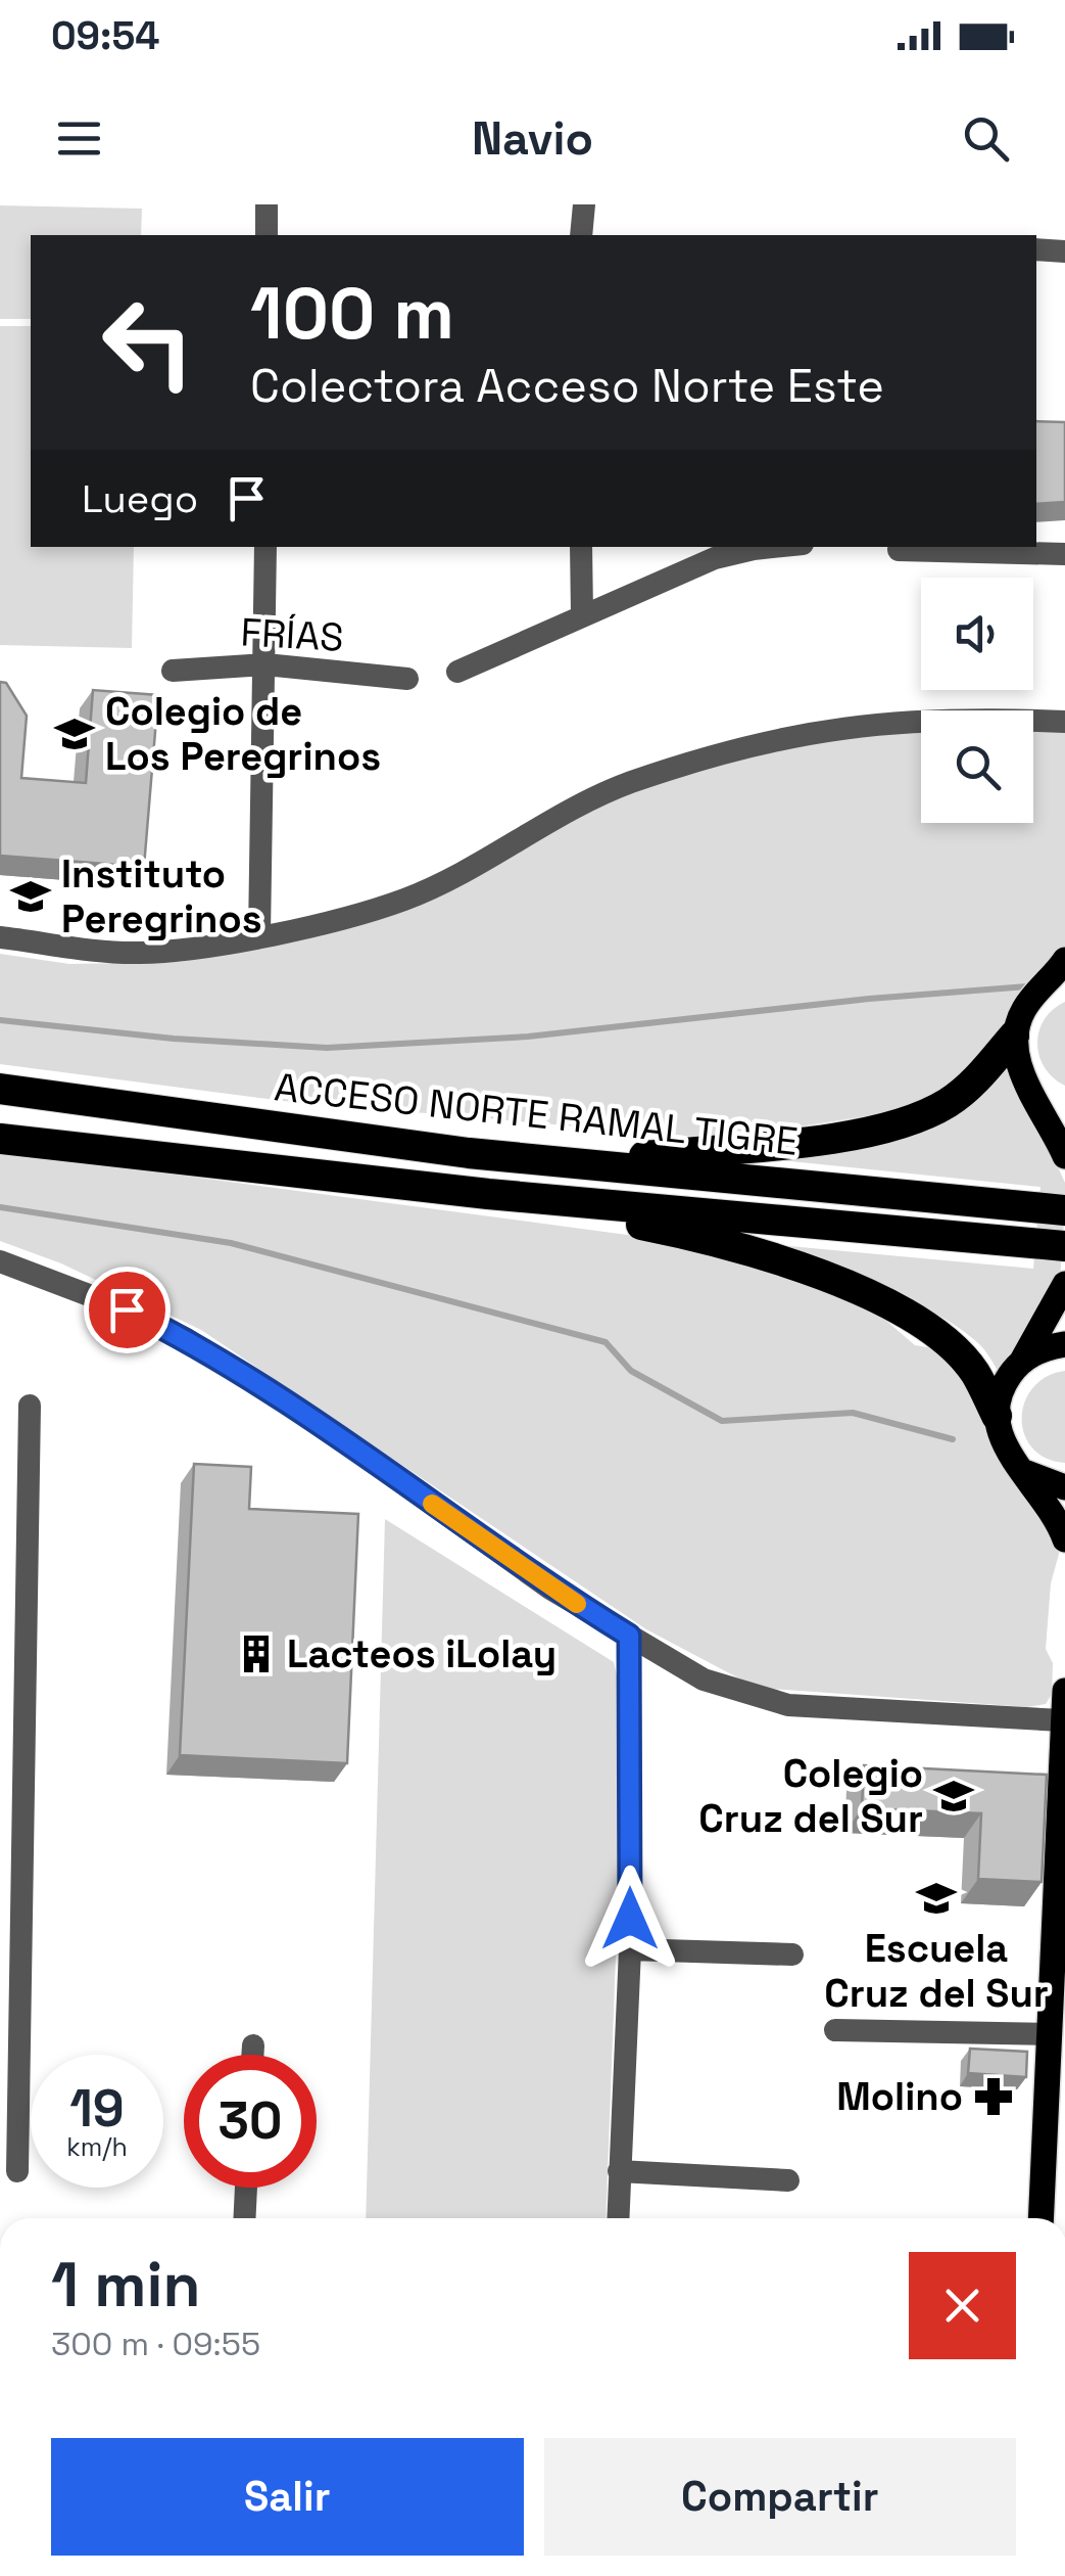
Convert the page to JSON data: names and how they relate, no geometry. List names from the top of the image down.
{
  "streets": {
    "highway": ["ACCESO NORTE RAMAL TIGRE"],
    "street": ["FRÍAS"]
  },
  "places": {
    "school or university": [
      "Colegio de Los Peregrinos",
      "Instituto Peregrinos",
      "Colegio Cruz del Sur",
      "Escuela Cruz del Sur"
    ],
    "building": ["Lacteos iLolay"],
    "pharmacy": ["Molino"]
  },
  "page": {
    "status": "09:54",
    "header": "Navio",
    "turn": ["100 m", "Colectora Acceso Norte Este"],
    "then": "Luego",
    "speed": "19 km/h",
    "limit": "30",
    "heading": ["1 min", "300 m · 09:55"],
    "buttons": ["Salir", "Compartir"]
  }
}
